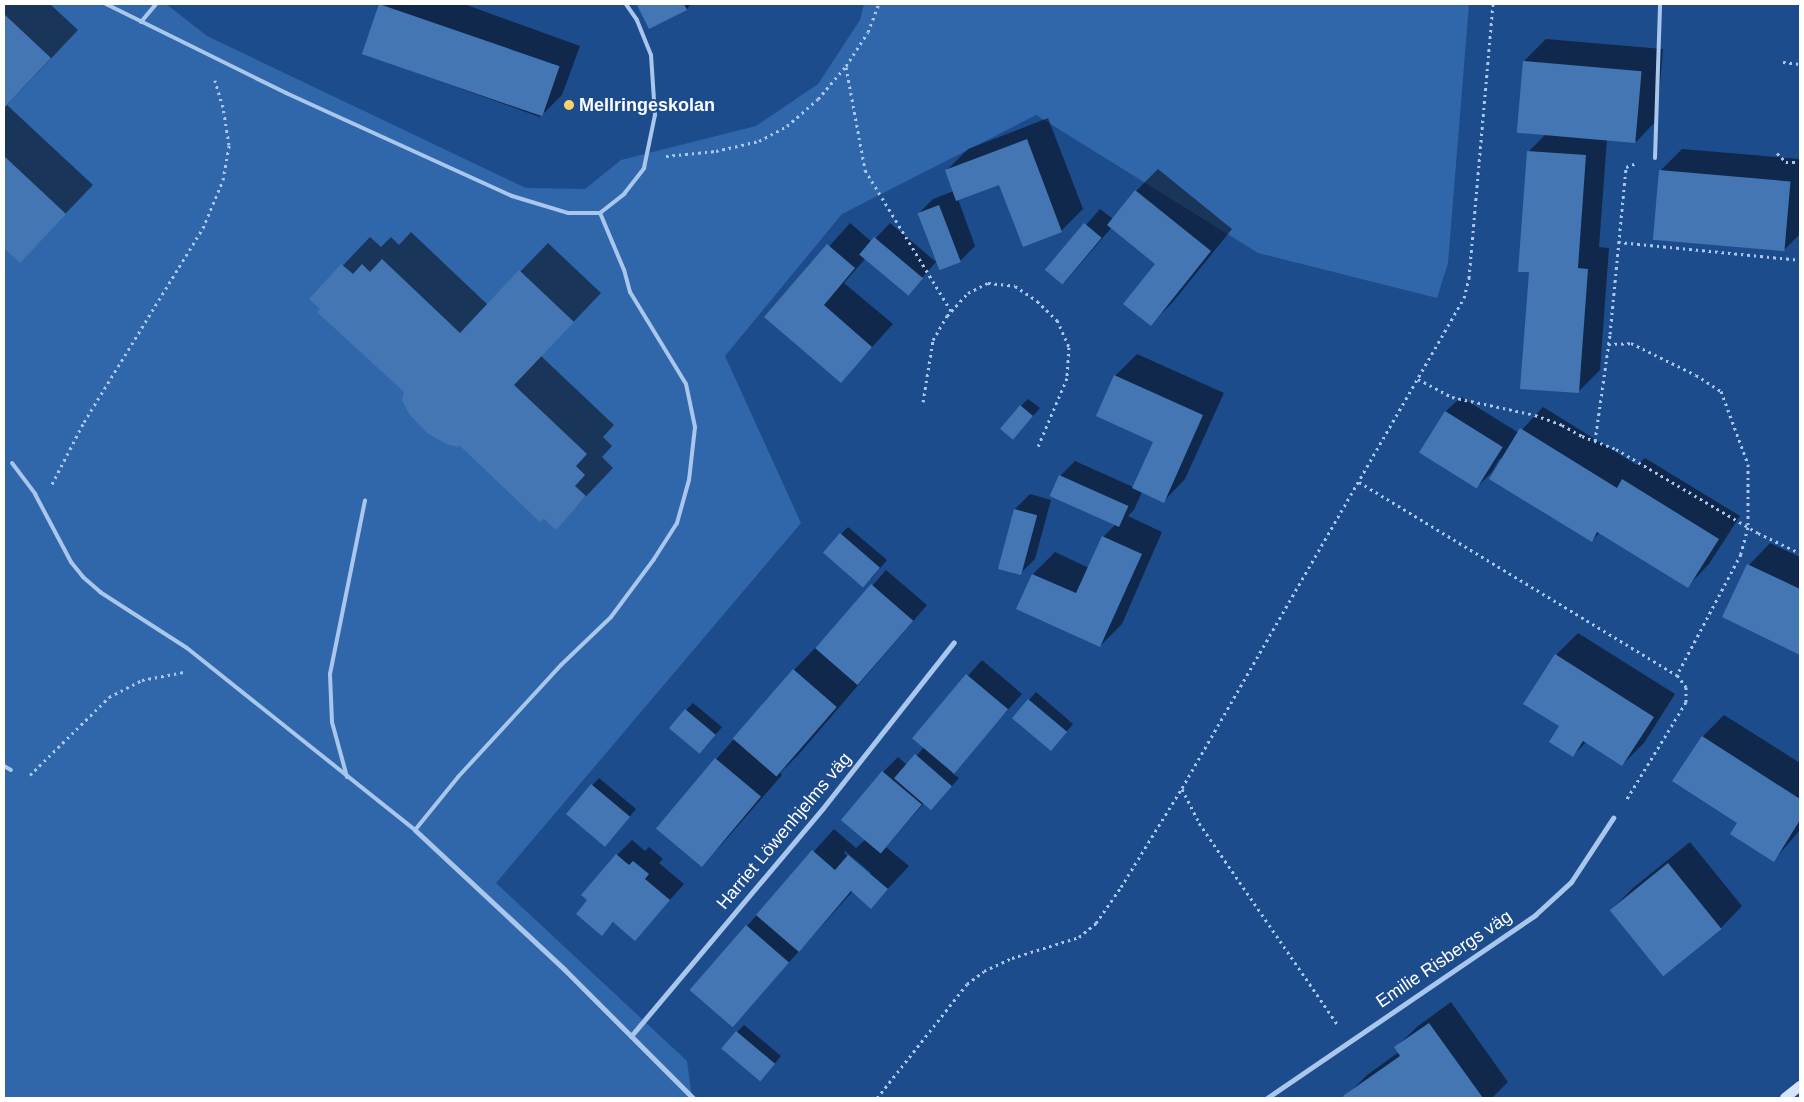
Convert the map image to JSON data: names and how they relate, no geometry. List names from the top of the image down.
{
  "streets": {
    "street": ["Harriet Löwenhjelms väg", "Emilie Risbergs väg"]
  },
  "places": ["Mellringeskolan"]
}
